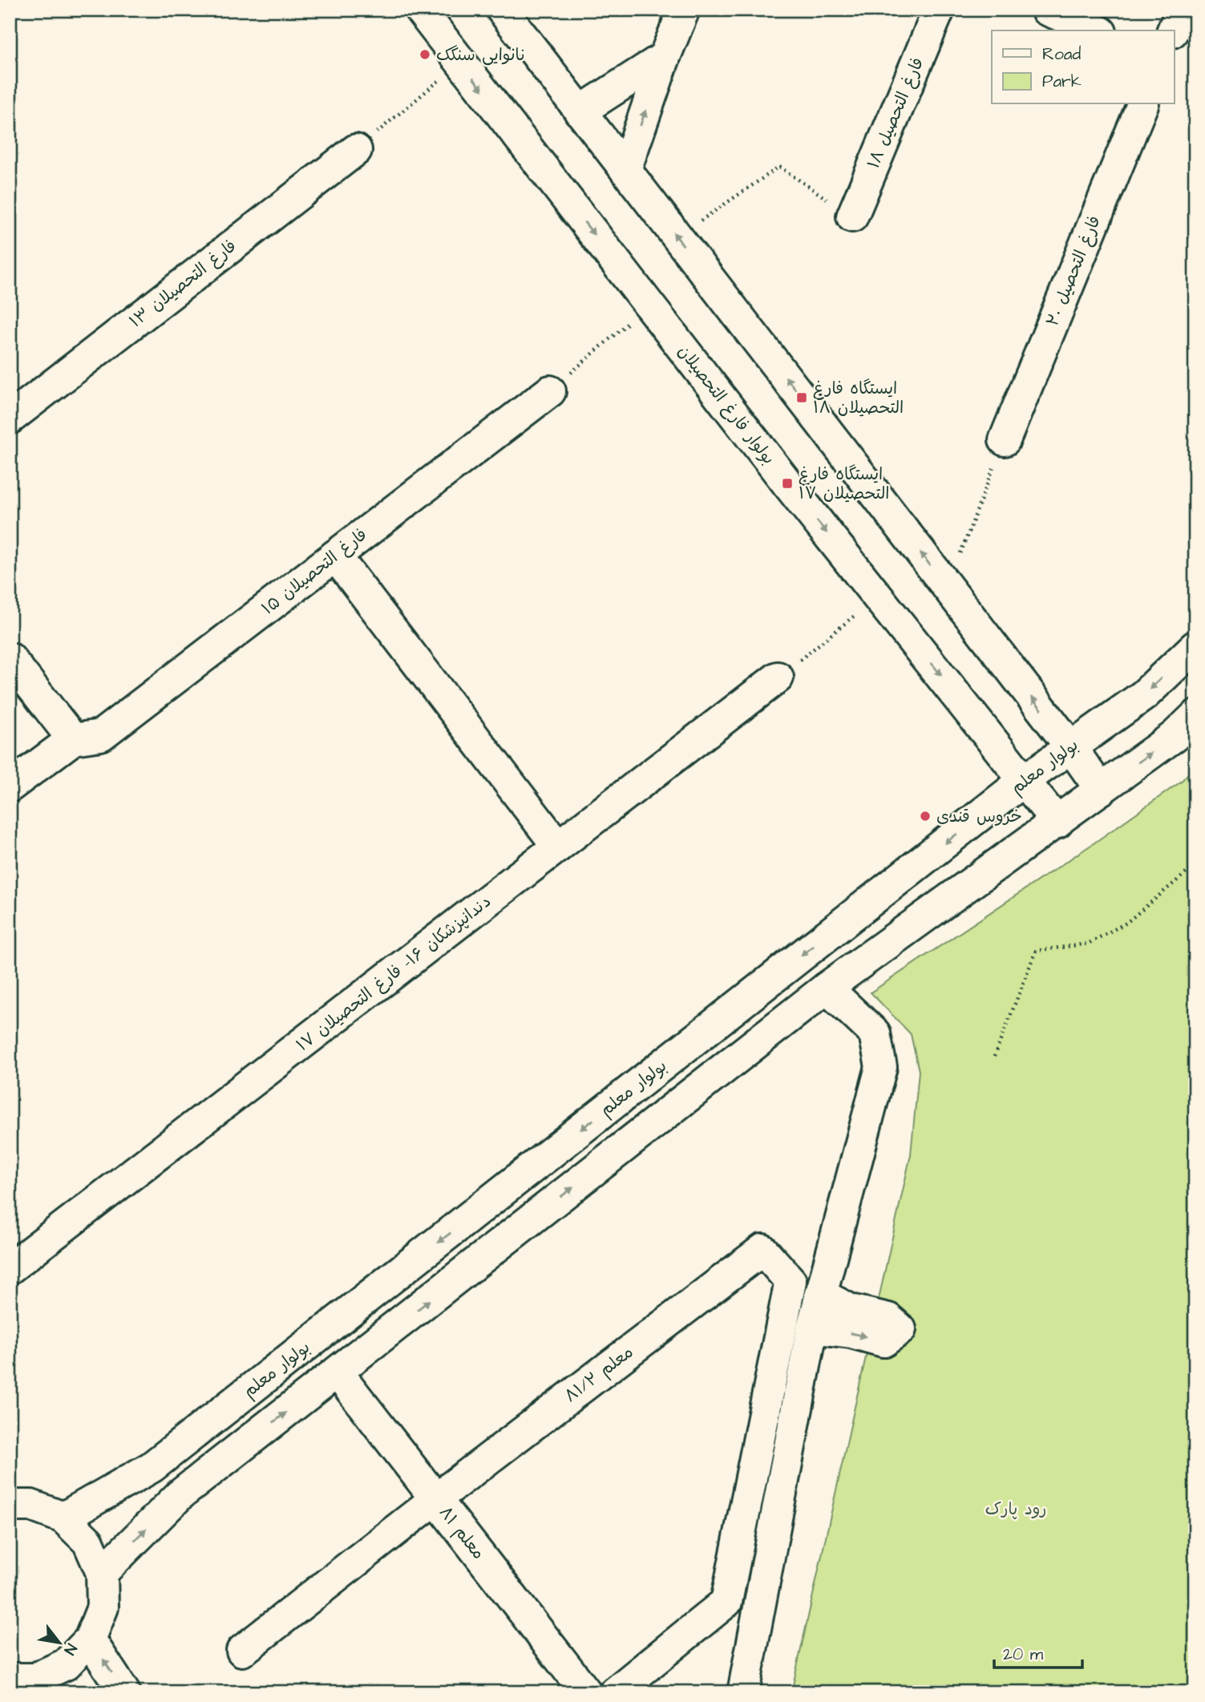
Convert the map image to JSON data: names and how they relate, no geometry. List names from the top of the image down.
{
  "streets": {
    "street": [
      "فارغ التحصیل ۱۸",
      "فارغ التحصیل ۲۰",
      "فارغ التحصیلان ۱۳",
      "بولوار فارغ التحصیلان",
      "فارغ التحصیلان ۱۵",
      "بولوار معلم",
      "دندانپزشکان ۱۶- فارغ التحصیلان ۱۷",
      "معلم ۸۱/۲",
      "معلم ۸۱"
    ]
  },
  "crossings": [
    ["بولوار فارغ التحصیلان", "بولوار معلم"],
    ["معلم ۸۱/۲", "معلم ۸۱"]
  ],
  "parks": ["رود پارک"],
  "places": {
    "other": ["نانوایی سنگک", "خروس قندی"],
    "transit": ["ایستگاه فارغ التحصیلان ۱۸", "ایستگاه فارغ التحصیلان ۱۷"]
  },
  "legend": ["Road", "Park"],
  "scale_bar": "20 m",
  "north": "bottom right"
}
